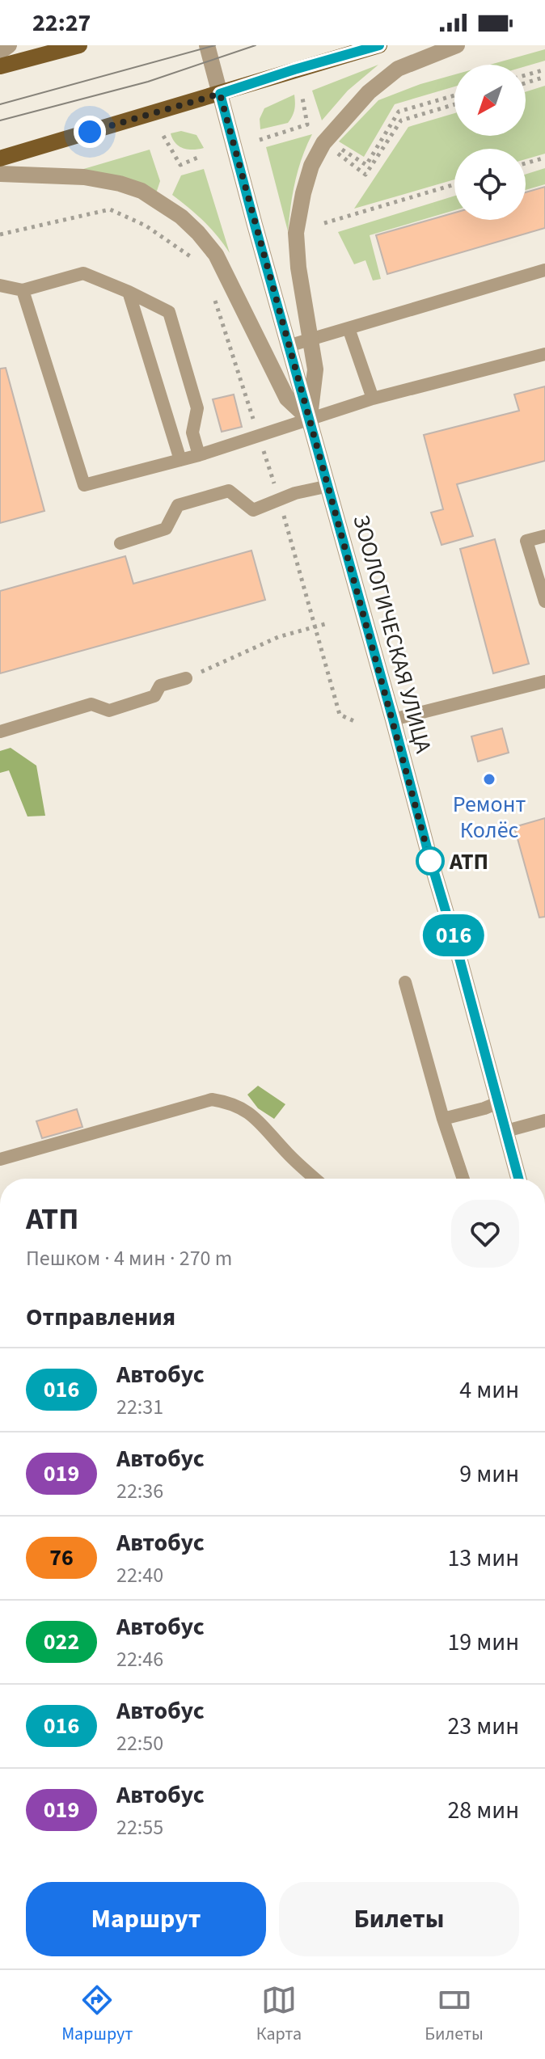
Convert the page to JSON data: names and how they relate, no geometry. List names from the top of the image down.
{
  "streets": {
    "street": ["ЗООЛОГИЧЕСКАЯ УЛИЦА"]
  },
  "places": ["Ремонт Колёс", "АТП"],
  "lines": ["bus line 016"],
  "north": "bottom left",
  "page": {
    "status": "22:27",
    "on_map": "016",
    "heading": [
      ["АТП", "Пешком · 4 мин · 270 m"],
      "Отправления"
    ],
    "list": [
      {
        "mark": "016",
        "name": "Автобус",
        "note": "22:31",
        "value": "4 мин"
      },
      {
        "mark": "019",
        "name": "Автобус",
        "note": "22:36",
        "value": "9 мин"
      },
      {
        "mark": "76",
        "name": "Автобус",
        "note": "22:40",
        "value": "13 мин"
      },
      {
        "mark": "022",
        "name": "Автобус",
        "note": "22:46",
        "value": "19 мин"
      },
      {
        "mark": "016",
        "name": "Автобус",
        "note": "22:50",
        "value": "23 мин"
      },
      {
        "mark": "019",
        "name": "Автобус",
        "note": "22:55",
        "value": "28 мин"
      }
    ],
    "buttons": ["Маршрут", "Билеты"],
    "tabs": ["Маршрут", "Карта", "Билеты"]
  }
}
